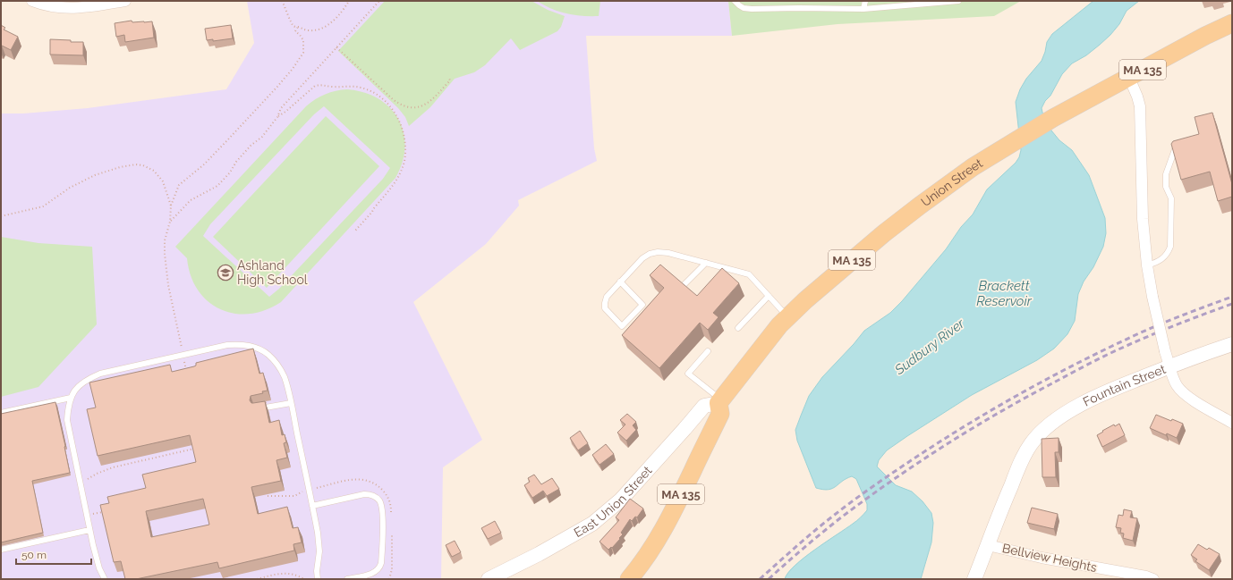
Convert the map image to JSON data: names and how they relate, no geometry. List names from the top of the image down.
{
  "streets": {
    "main road": ["MA 135", "Union Street"],
    "street": ["Fountain Street", "East Union Street", "Bellview Heights"]
  },
  "crossings": [
    ["MA 135", "Union Street"],
    ["MA 135", "East Union Street"],
    ["Union Street", "Fountain Street"],
    ["Union Street", "East Union Street"],
    ["Fountain Street", "Bellview Heights"]
  ],
  "water": ["Brackett Reservoir", "Sudbury River"],
  "places": {
    "school or university": ["Ashland High School"]
  },
  "scale_bar": "50 m"
}
